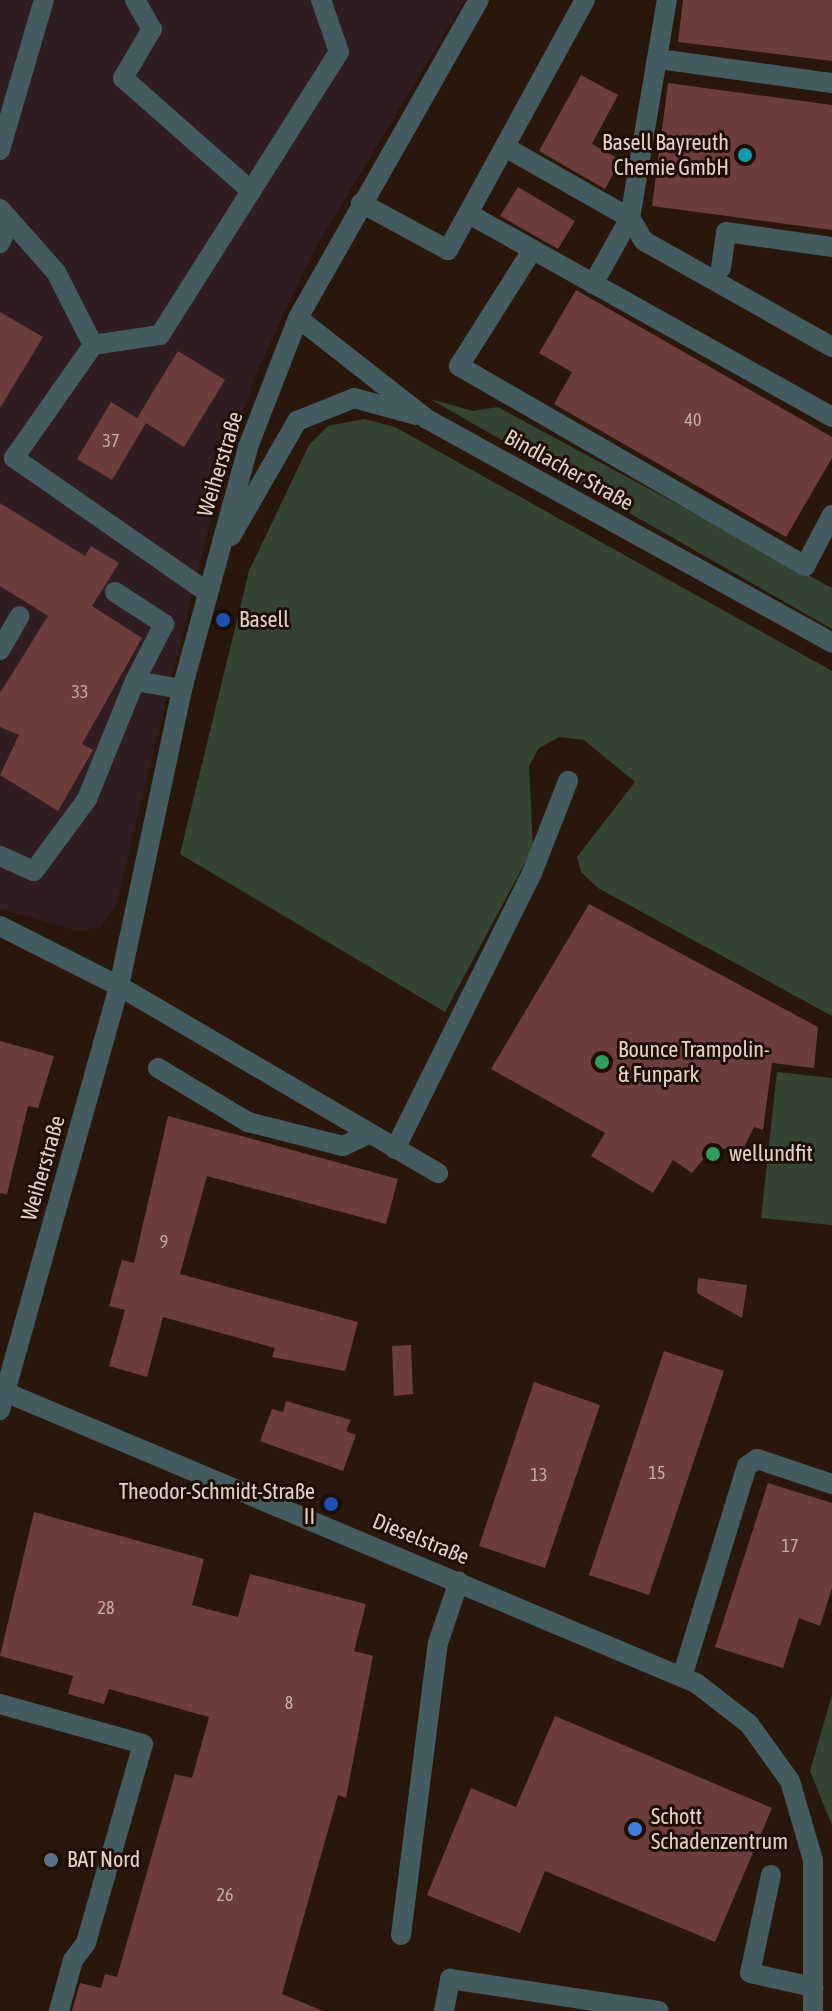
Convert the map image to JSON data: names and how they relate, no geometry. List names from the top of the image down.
{
  "streets": {
    "street": ["Weiherstraße", "Bindlacher Straße", "Dieselstraße"]
  },
  "crossings": [
    ["Weiherstraße", "Bindlacher Straße"],
    ["Weiherstraße", "Dieselstraße"]
  ],
  "places": [
    "Basell Bayreuth Chemie GmbH",
    "Basell",
    "Bounce Trampolin- & Funpark",
    "wellundfit",
    "Theodor-Schmidt-Straße II",
    "Schott Schadenzentrum",
    "BAT Nord"
  ],
  "house_numbers": [
    "40",
    "37",
    "33",
    "9",
    "15",
    "13",
    "17",
    "28",
    "8",
    "26"
  ]
}
